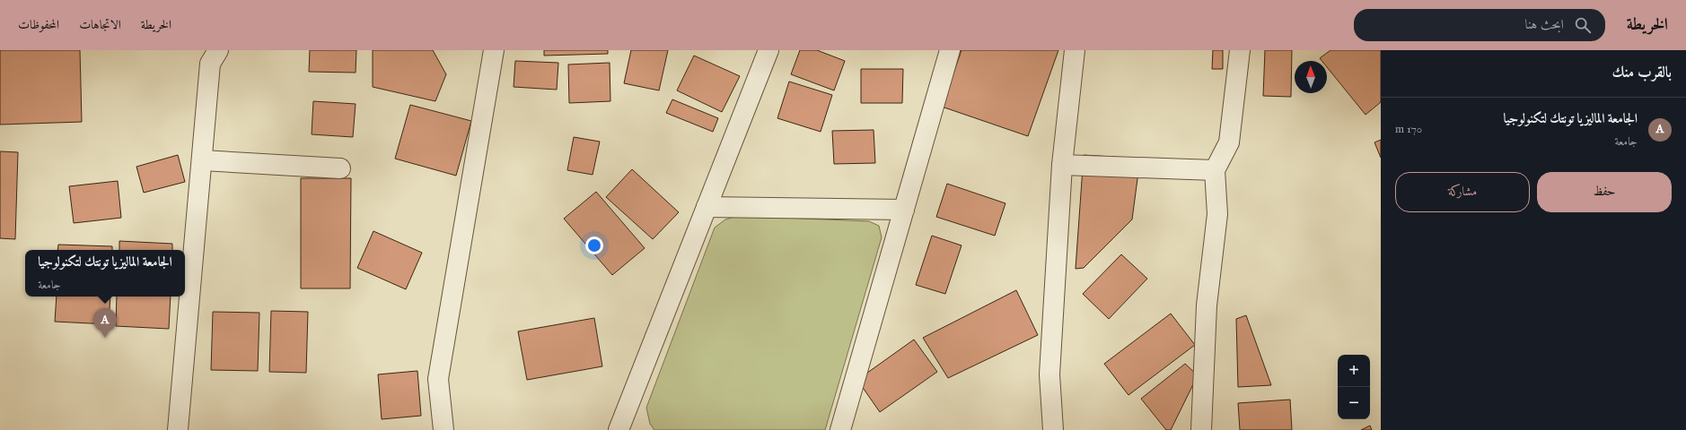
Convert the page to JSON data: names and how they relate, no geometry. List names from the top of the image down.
{
  "north": "top",
  "page": {
    "header": "الخريطة",
    "search": "ابحث هنا",
    "nav": ["الخريطة", "الاتجاهات", "المحفوظات"],
    "heading": "بالقرب منك",
    "list": [
      {
        "mark": "A",
        "name": "الجامعة الماليزيا تونتك لتكنولوجيا",
        "note": "جامعة",
        "value": "170 m"
      }
    ],
    "buttons": ["حفظ", "مشاركة"],
    "popup": ["الجامعة الماليزيا تونتك لتكنولوجيا", "جامعة"],
    "pins": "A",
    "map_buttons": ["+", "−"]
  }
}
